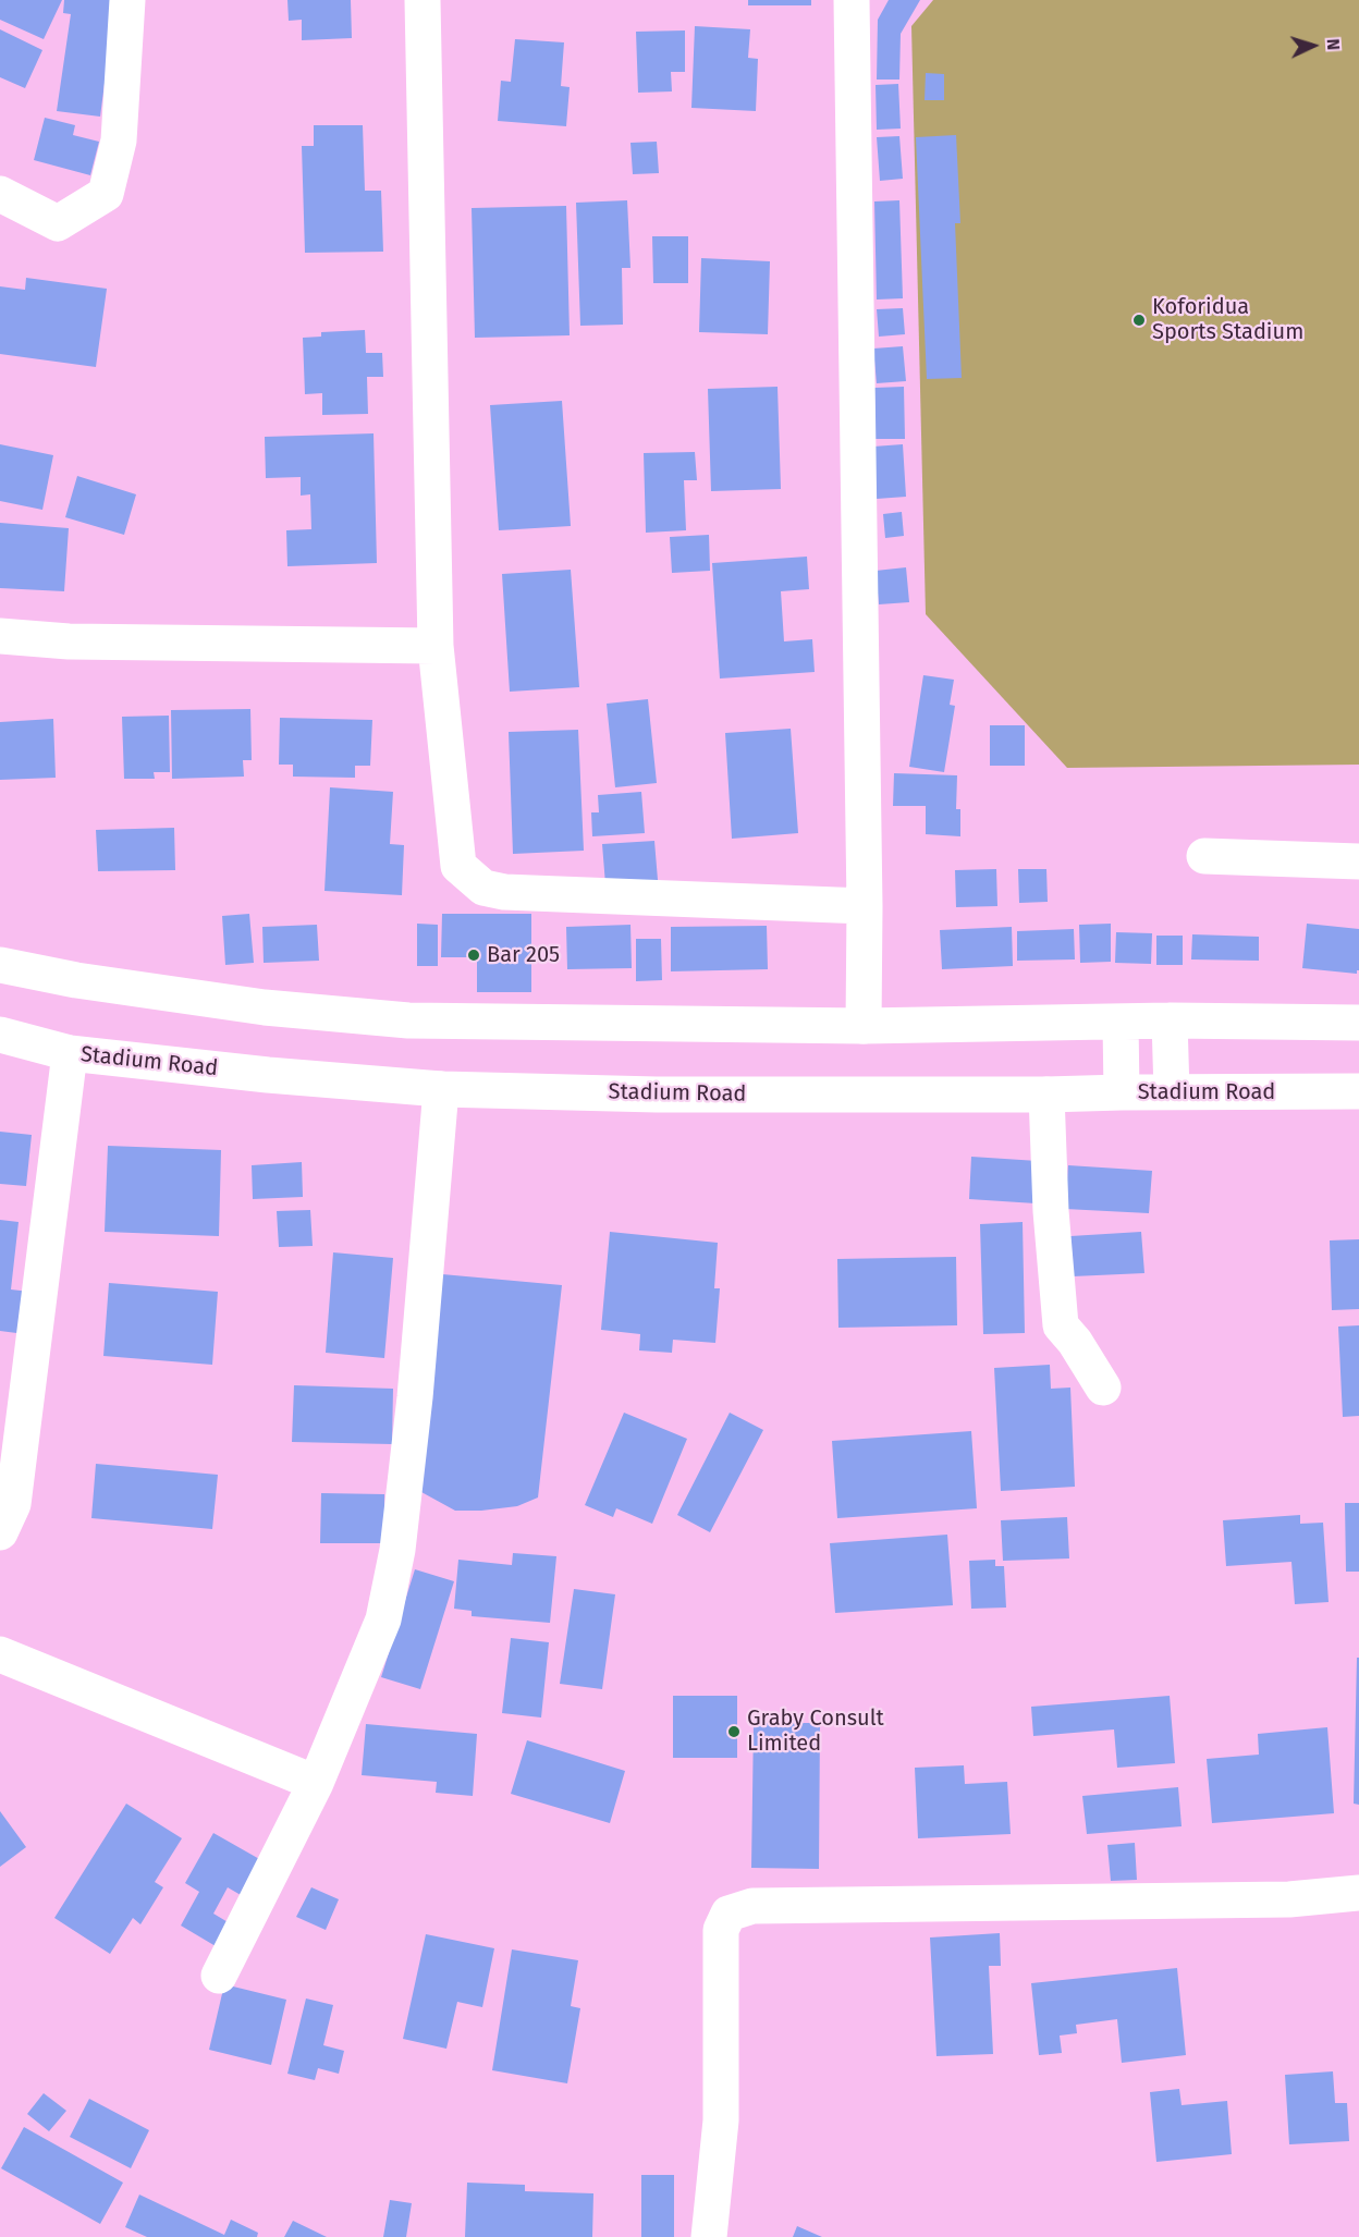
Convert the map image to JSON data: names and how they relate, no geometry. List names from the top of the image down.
{
  "streets": {
    "street": ["Stadium Road"]
  },
  "places": ["Koforidua Sports Stadium", "Bar 205", "Graby Consult Limited"],
  "north": "right"
}
